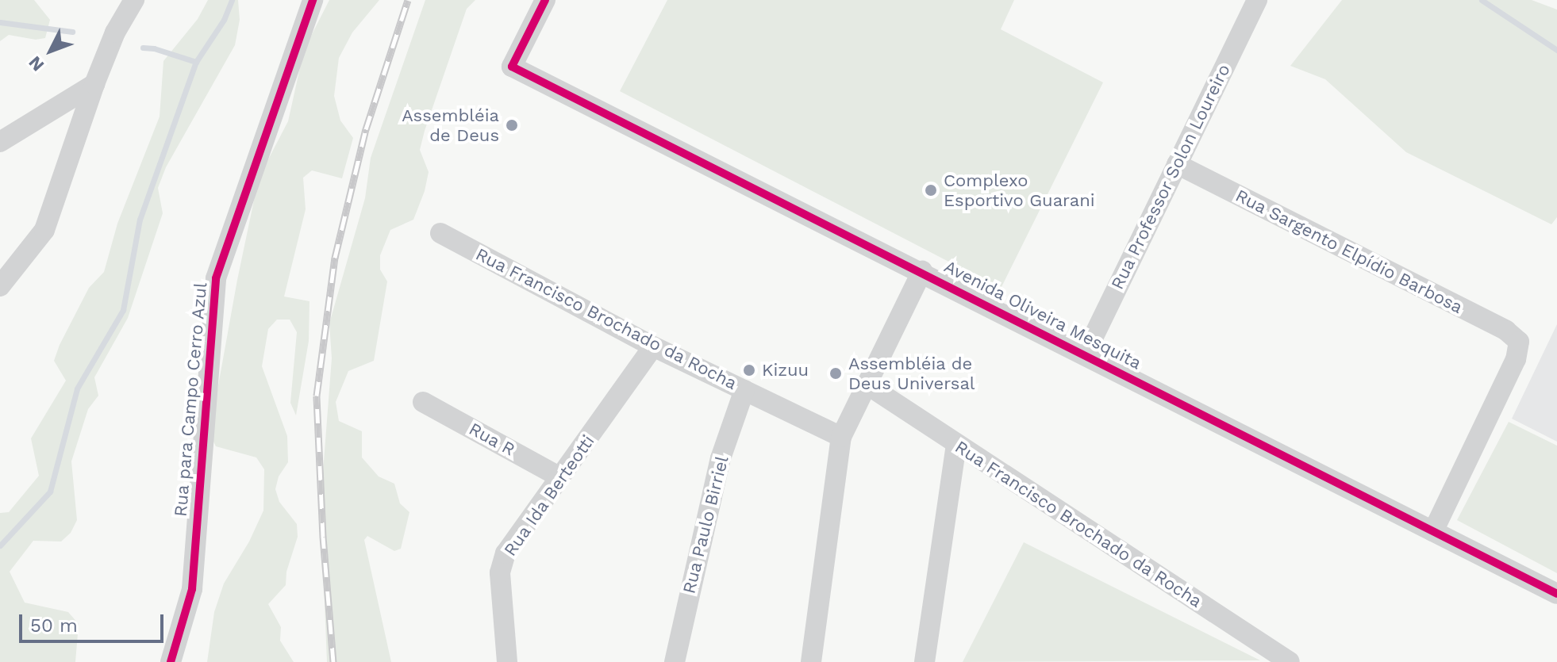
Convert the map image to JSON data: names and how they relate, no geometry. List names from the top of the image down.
{
  "streets": {
    "street": [
      "Rua Professor Solon Loureiro",
      "Rua Sargento Elpídio Barbosa",
      "Avenida Oliveira Mesquita",
      "Rua Francisco Brochado da Rocha",
      "Rua para Campo Cerro Azul",
      "Rua R",
      "Rua Ida Berteotti",
      "Rua Paulo Birriel"
    ]
  },
  "crossings": [
    ["Rua Professor Solon Loureiro", "Rua Sargento Elpídio Barbosa"],
    ["Rua Professor Solon Loureiro", "Avenida Oliveira Mesquita"],
    ["Rua Sargento Elpídio Barbosa", "Avenida Oliveira Mesquita"],
    ["Rua Francisco Brochado da Rocha", "Rua Ida Berteotti"],
    ["Rua Francisco Brochado da Rocha", "Rua Paulo Birriel"],
    ["Rua R", "Rua Ida Berteotti"]
  ],
  "places": [
    "Assembléia de Deus",
    "Complexo Esportivo Guarani",
    "Kizuu",
    "Assembléia de Deus Universal"
  ],
  "scale_bar": "50 m",
  "north": "bottom left"
}
